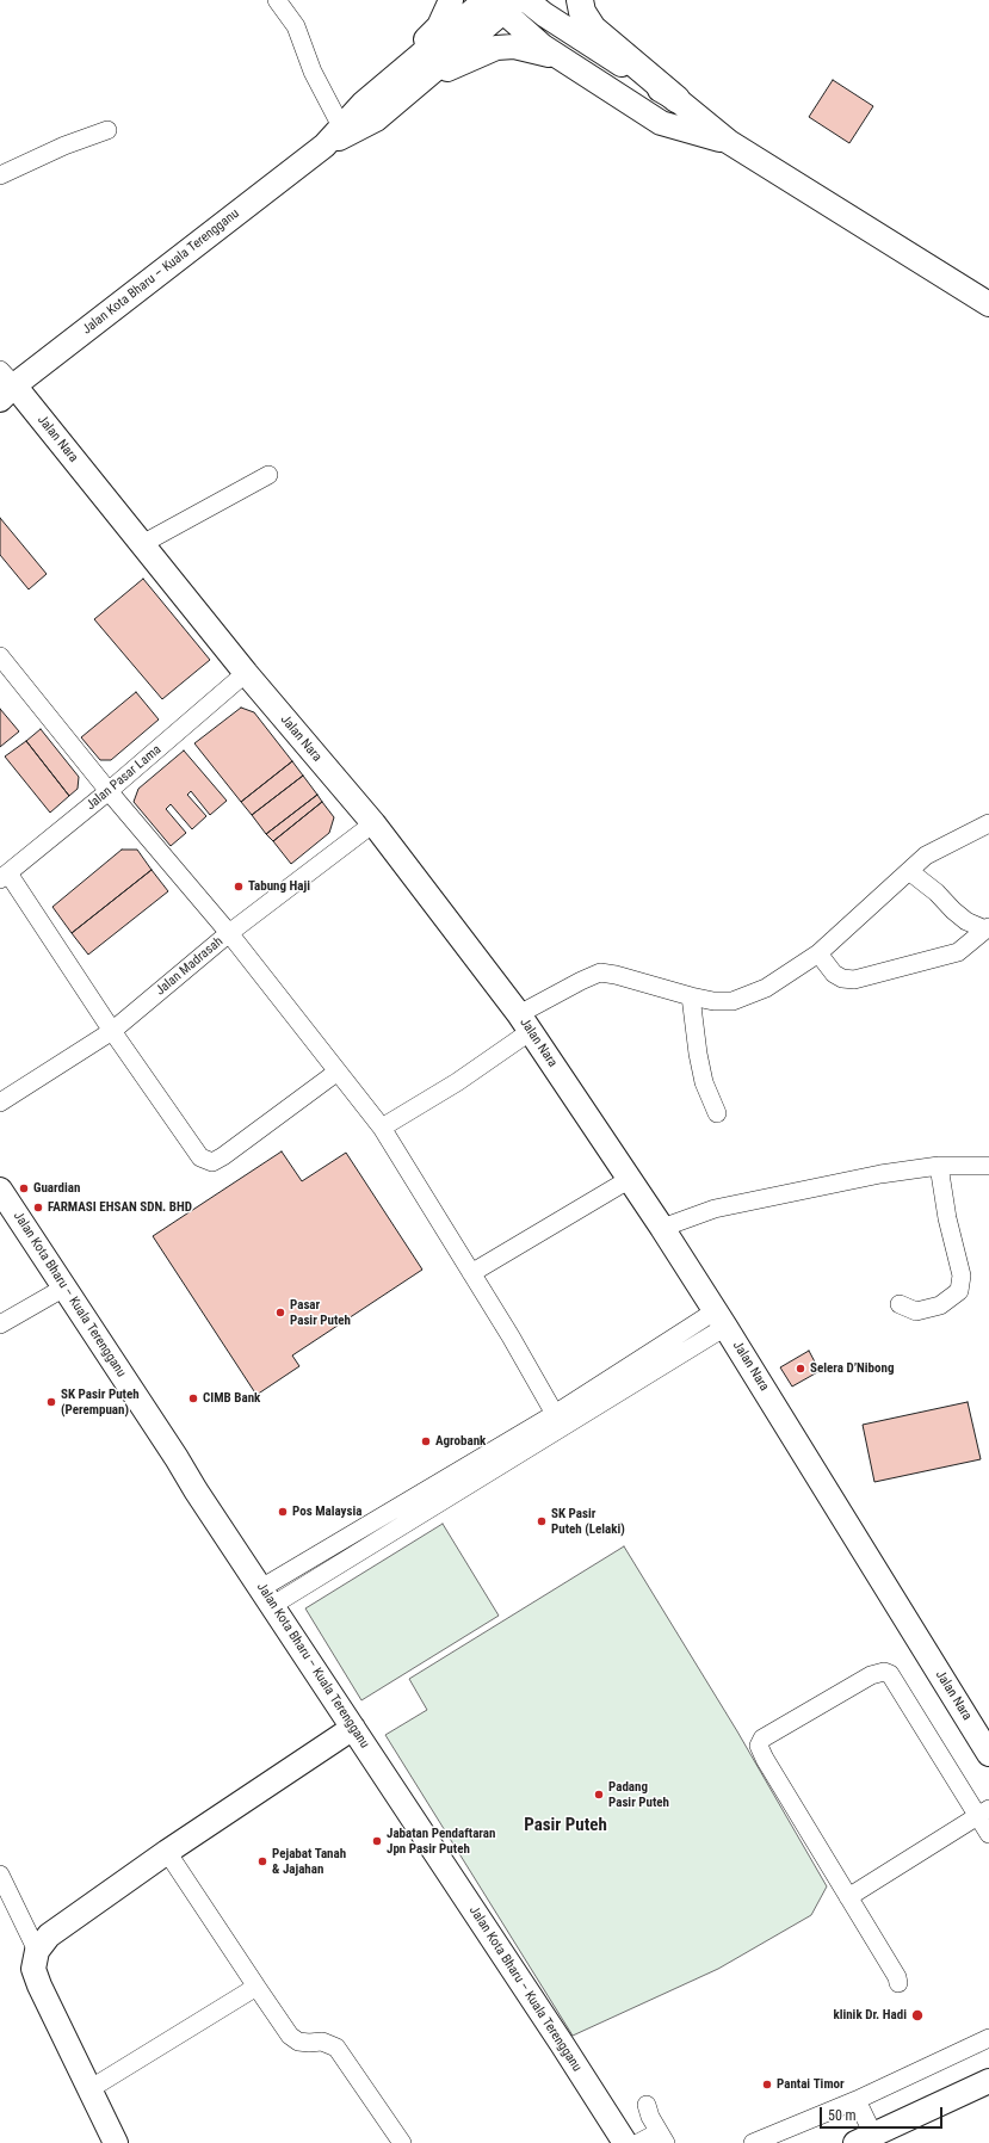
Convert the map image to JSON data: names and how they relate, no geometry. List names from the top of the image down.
{
  "streets": {
    "main road": ["Jalan Kota Bharu – Kuala Terengganu", "Jalan Nara"],
    "street": ["Jalan Pasar Lama", "Jalan Madrasah"]
  },
  "crossings": [
    ["Jalan Kota Bharu – Kuala Terengganu", "Jalan Nara"],
    ["Jalan Nara", "Jalan Pasar Lama"],
    ["Jalan Nara", "Jalan Madrasah"]
  ],
  "districts": ["Pasir Puteh"],
  "places": [
    "Tabung Haji",
    "Guardian",
    "FARMASI EHSAN SDN. BHD",
    "Pasar Pasir Puteh",
    "Selera D’Nibong",
    "CIMB Bank",
    "SK Pasir Puteh (Perempuan)",
    "Agrobank",
    "Pos Malaysia",
    "SK Pasir Puteh (Lelaki)",
    "Padang Pasir Puteh",
    "Jabatan Pendaftaran Jpn Pasir Puteh",
    "Pejabat Tanah & Jajahan",
    "klinik Dr. Hadi",
    "Pantai Timor"
  ],
  "scale_bar": "50 m"
}
